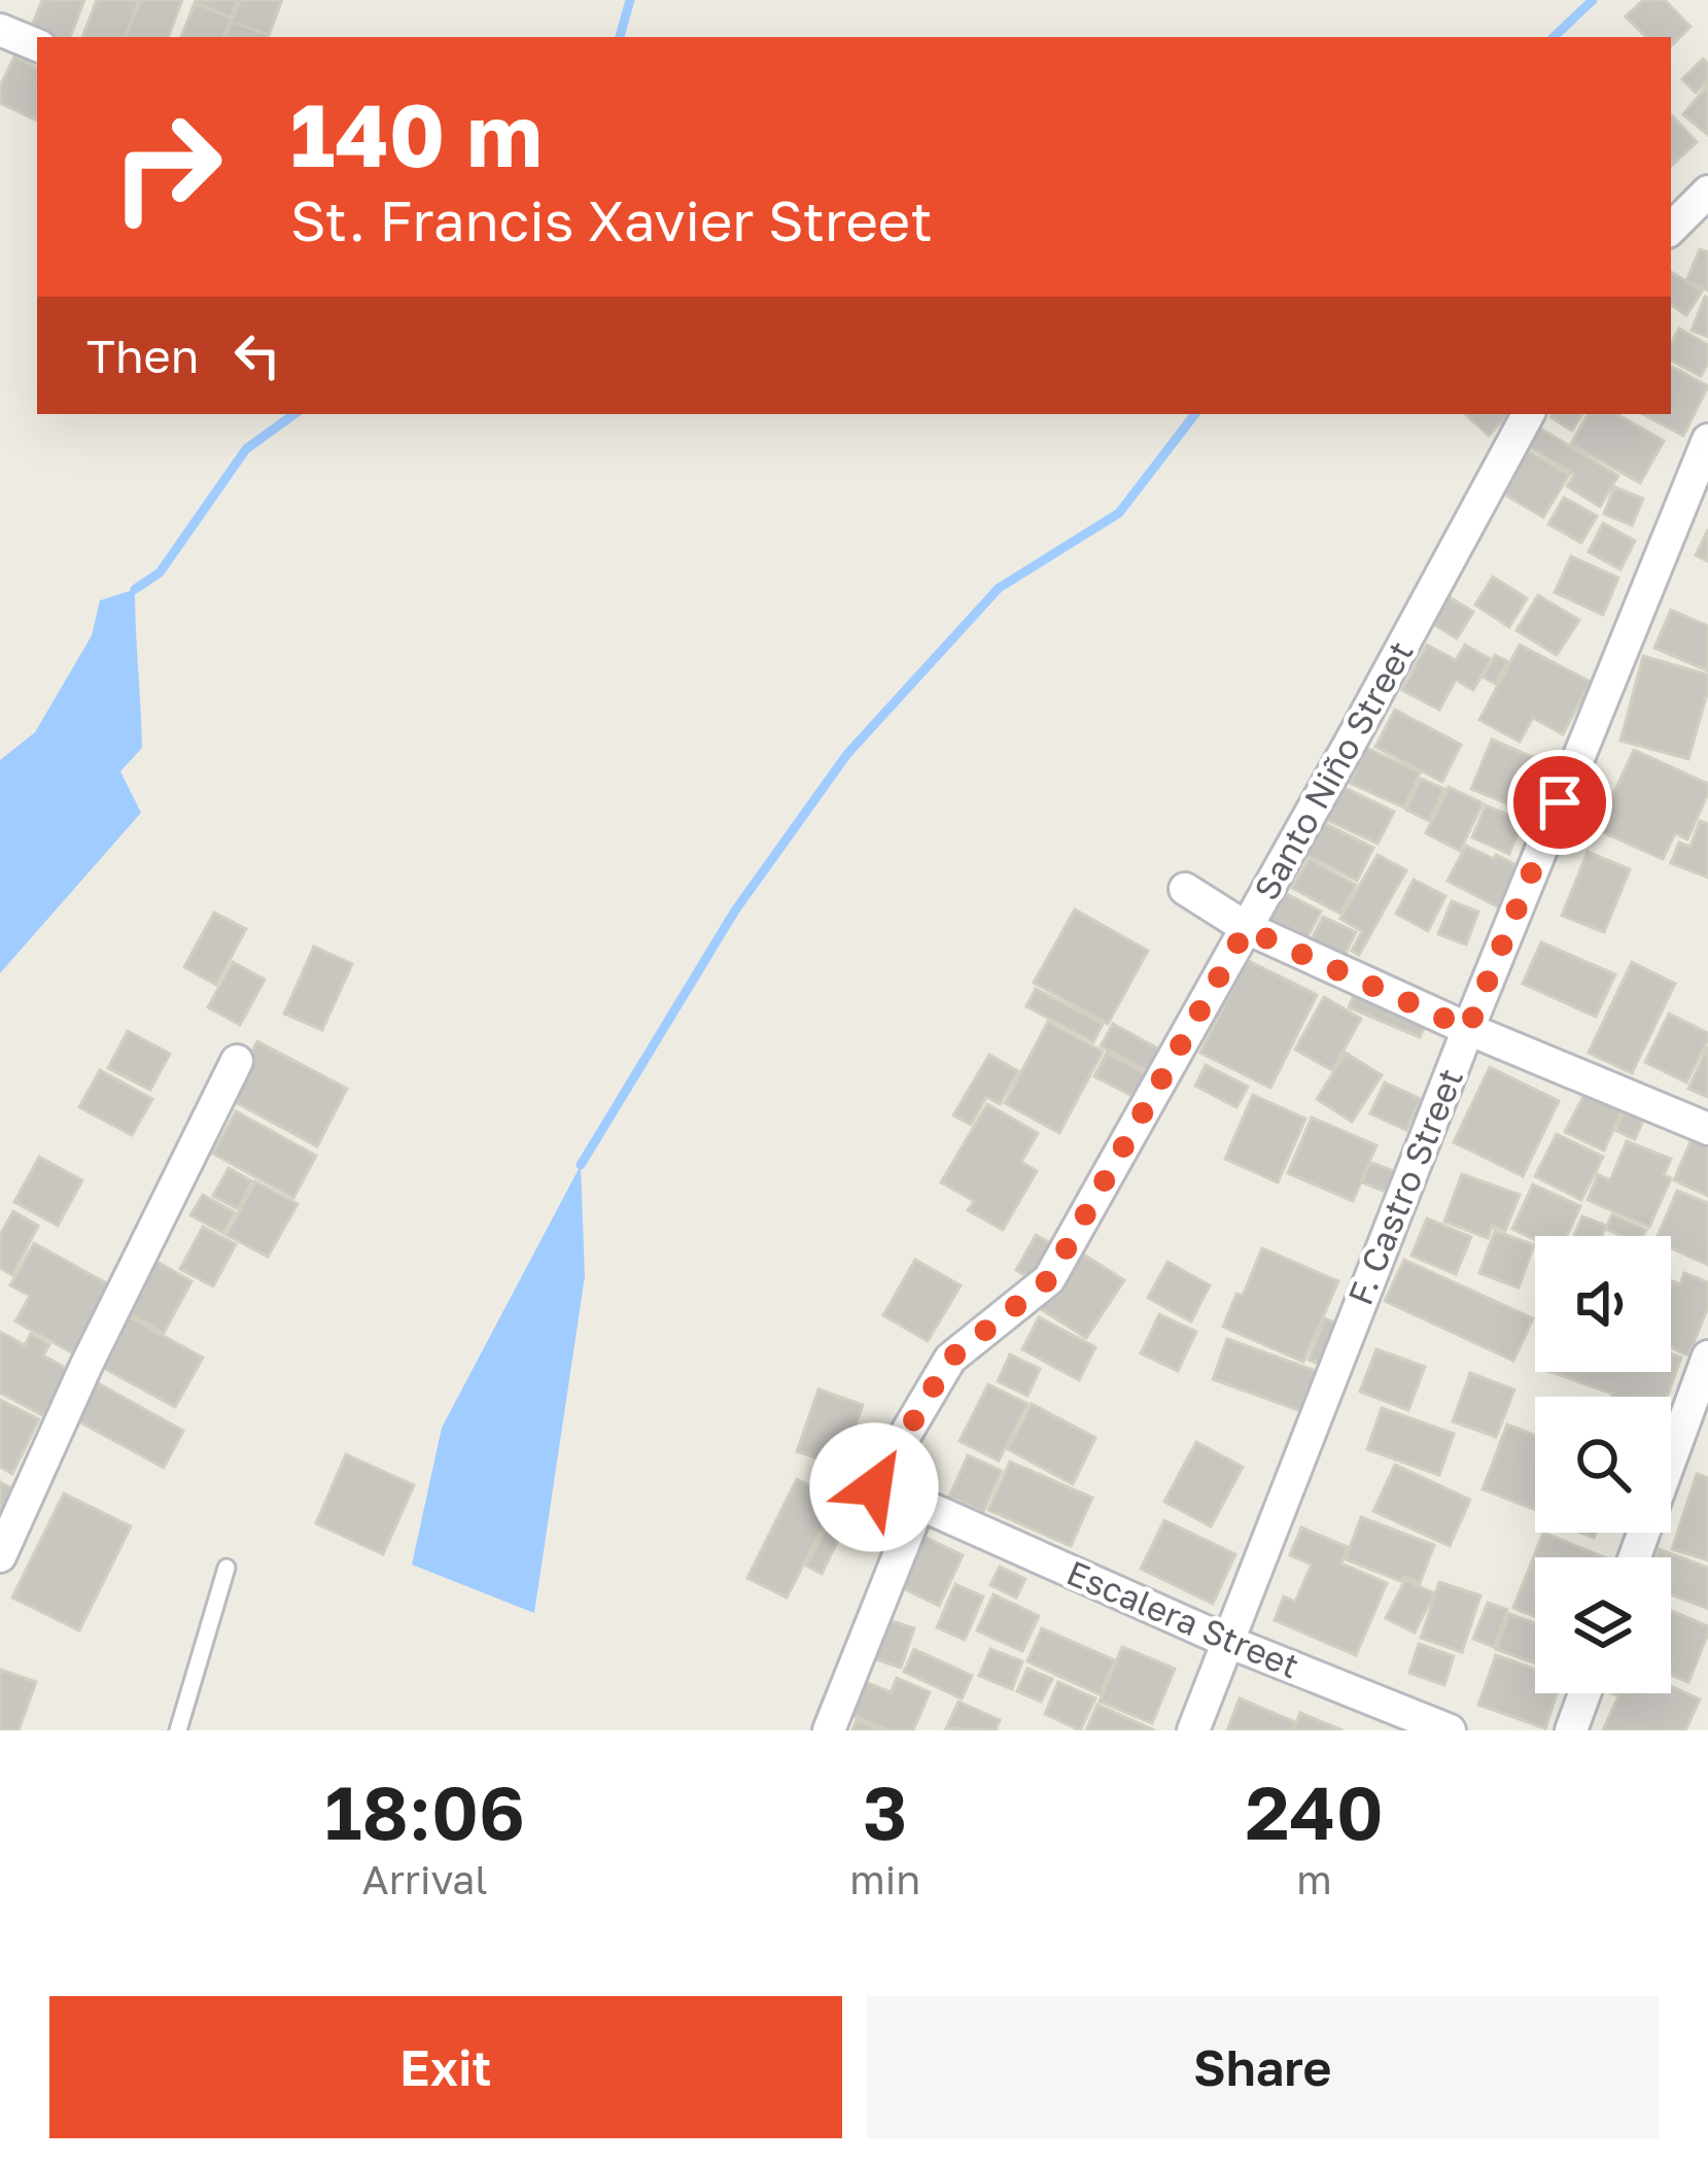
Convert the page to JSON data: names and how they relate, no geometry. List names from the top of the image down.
{
  "streets": {
    "street": ["Santo Niño Street", "F. Castro Street", "Escalera Street"]
  },
  "crossings": [
    ["Santo Niño Street", "Escalera Street"],
    ["F. Castro Street", "Escalera Street"]
  ],
  "page": {
    "turn": ["140 m", "St. Francis Xavier Street"],
    "then": "Then",
    "eta": [
      "18:06",
      "Arrival",
      "3",
      "min",
      "240",
      "m"
    ],
    "buttons": ["Exit", "Share"]
  }
}
